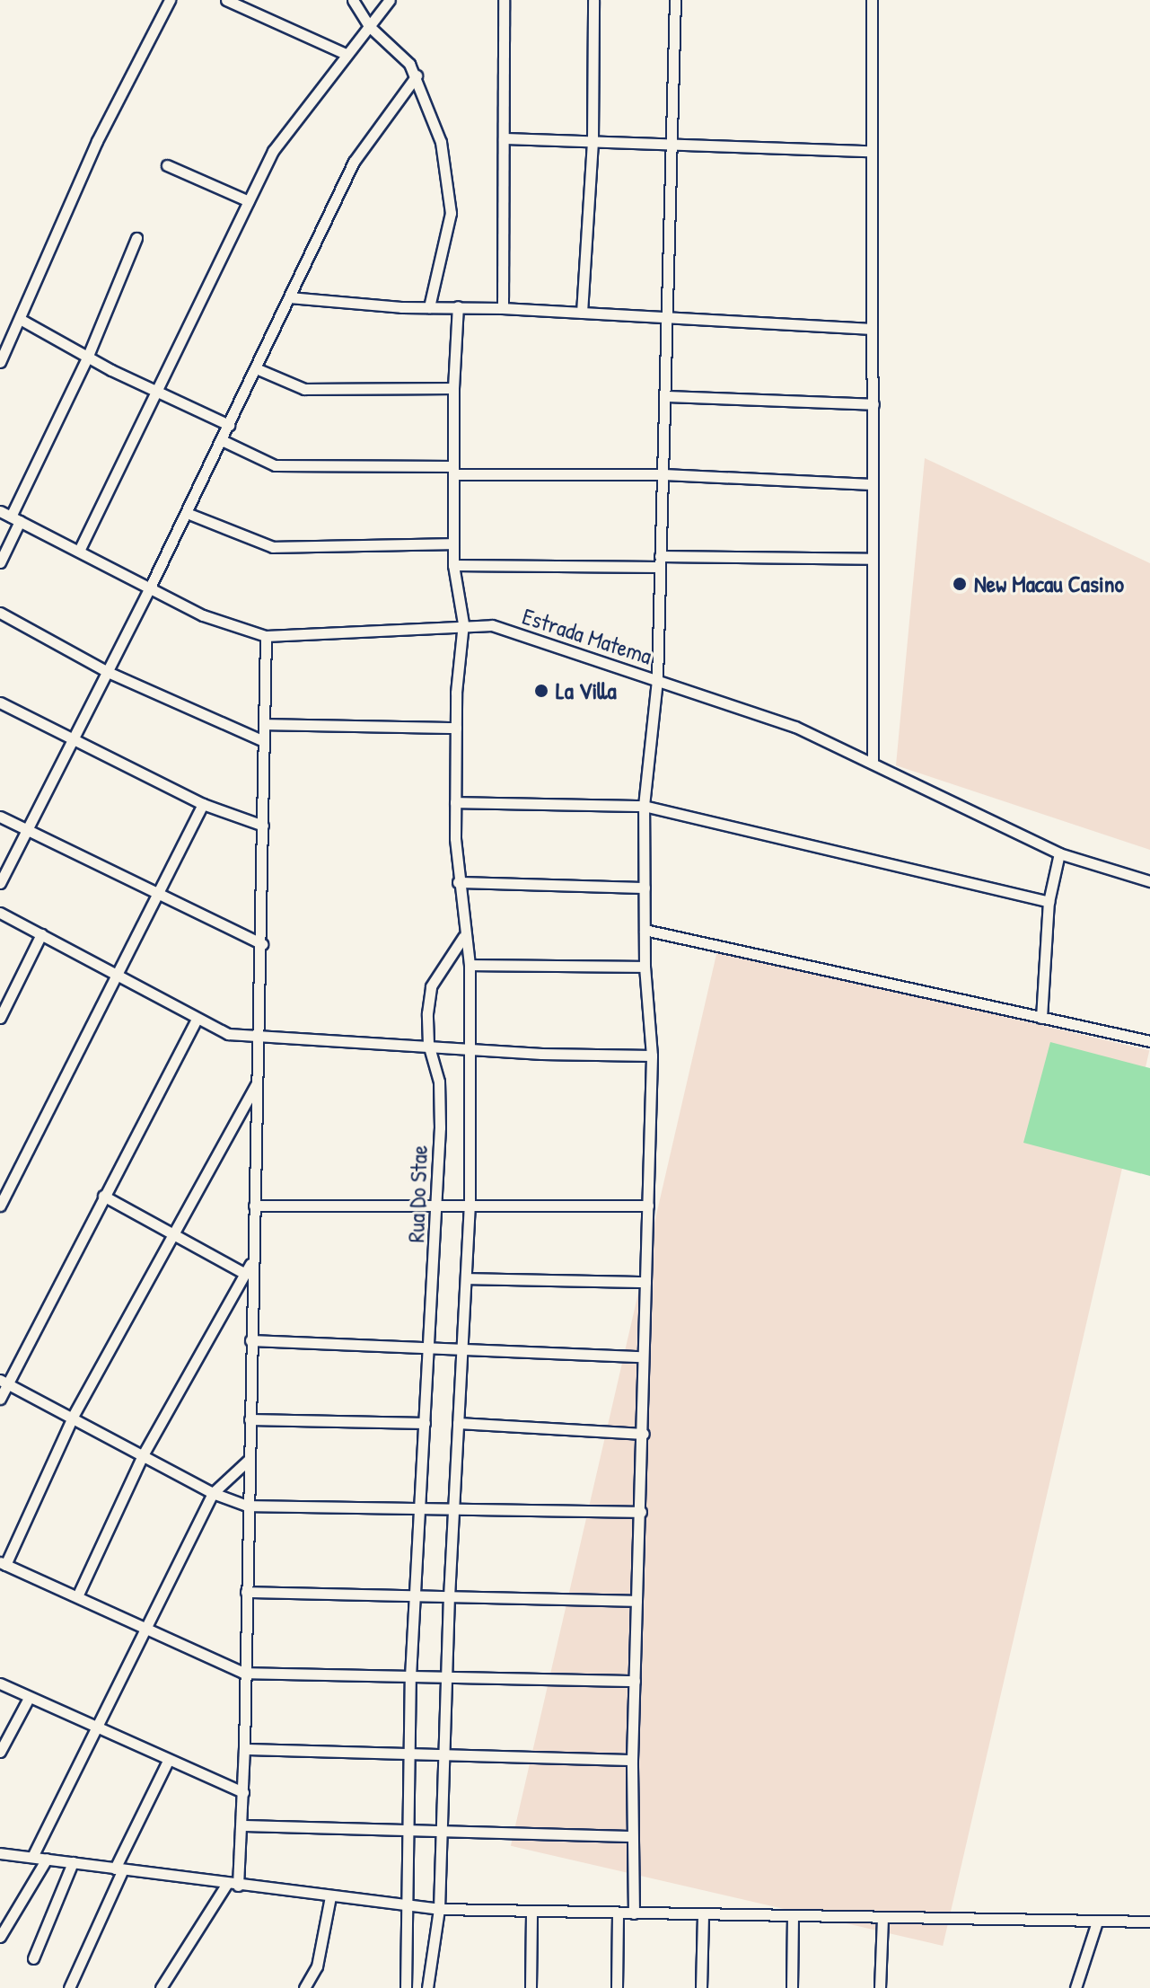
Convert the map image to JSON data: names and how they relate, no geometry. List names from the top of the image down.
{
  "streets": {
    "street": ["Estrada Matema", "Rua Do Stae"]
  },
  "places": ["New Macau Casino", "La Villa"]
}
